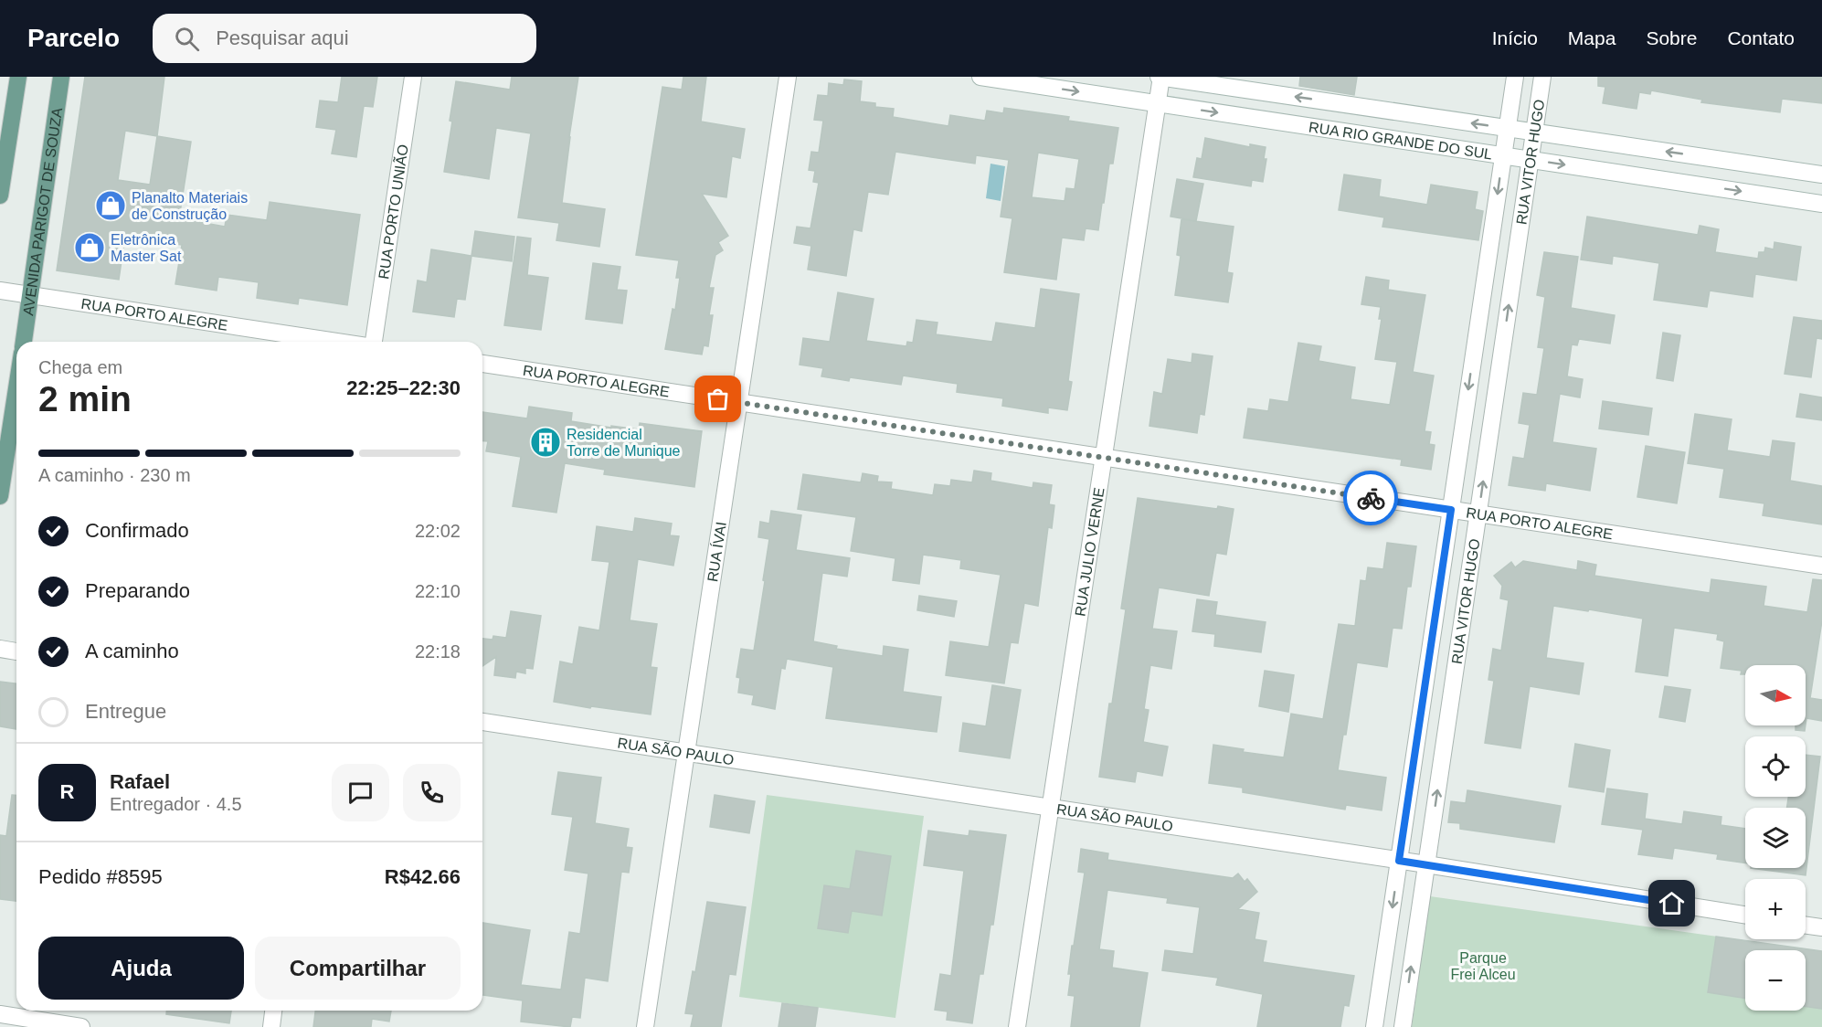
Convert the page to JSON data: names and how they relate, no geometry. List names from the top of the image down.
{
  "streets": {
    "main road": ["AVENIDA PARIGOT DE SOUZA"],
    "street": [
      "RUA RIO GRANDE DO SUL",
      "RUA VITOR HUGO",
      "RUA PORTO UNIÃO",
      "RUA PORTO ALEGRE",
      "RUA ÍVAI",
      "RUA JULIO VERNE",
      "RUA SÃO PAULO"
    ]
  },
  "crossings": [
    ["RUA RIO GRANDE DO SUL", "RUA VITOR HUGO"],
    ["RUA RIO GRANDE DO SUL", "RUA JULIO VERNE"],
    ["RUA VITOR HUGO", "RUA PORTO ALEGRE"],
    ["RUA VITOR HUGO", "RUA SÃO PAULO"],
    ["AVENIDA PARIGOT DE SOUZA", "RUA PORTO ALEGRE"],
    ["RUA PORTO ALEGRE", "RUA ÍVAI"],
    ["RUA PORTO ALEGRE", "RUA JULIO VERNE"],
    ["RUA ÍVAI", "RUA SÃO PAULO"],
    ["RUA JULIO VERNE", "RUA SÃO PAULO"]
  ],
  "parks": ["Parque Frei Alceu"],
  "places": {
    "shop": ["Planalto Materiais de Construção", "Eletrônica Master Sat"],
    "building": ["Residencial Torre de Munique"]
  },
  "north": "right",
  "page": {
    "header": "Parcelo",
    "search": "Pesquisar aqui",
    "nav": [
      "Início",
      "Mapa",
      "Sobre",
      "Contato"
    ],
    "heading": ["2 min", "Chega em", "22:25–22:30"],
    "panel": [
      "Rafael",
      "Entregador · 4.5",
      "Pedido #8595",
      "R$42.66"
    ],
    "bar": "A caminho · 230 m",
    "list": [
      ["Confirmado", "22:02"],
      ["Preparando", "22:10"],
      ["A caminho", "22:18"],
      "Entregue"
    ],
    "map_buttons": ["+", "−"],
    "round": "R",
    "buttons": ["Ajuda", "Compartilhar"]
  }
}
